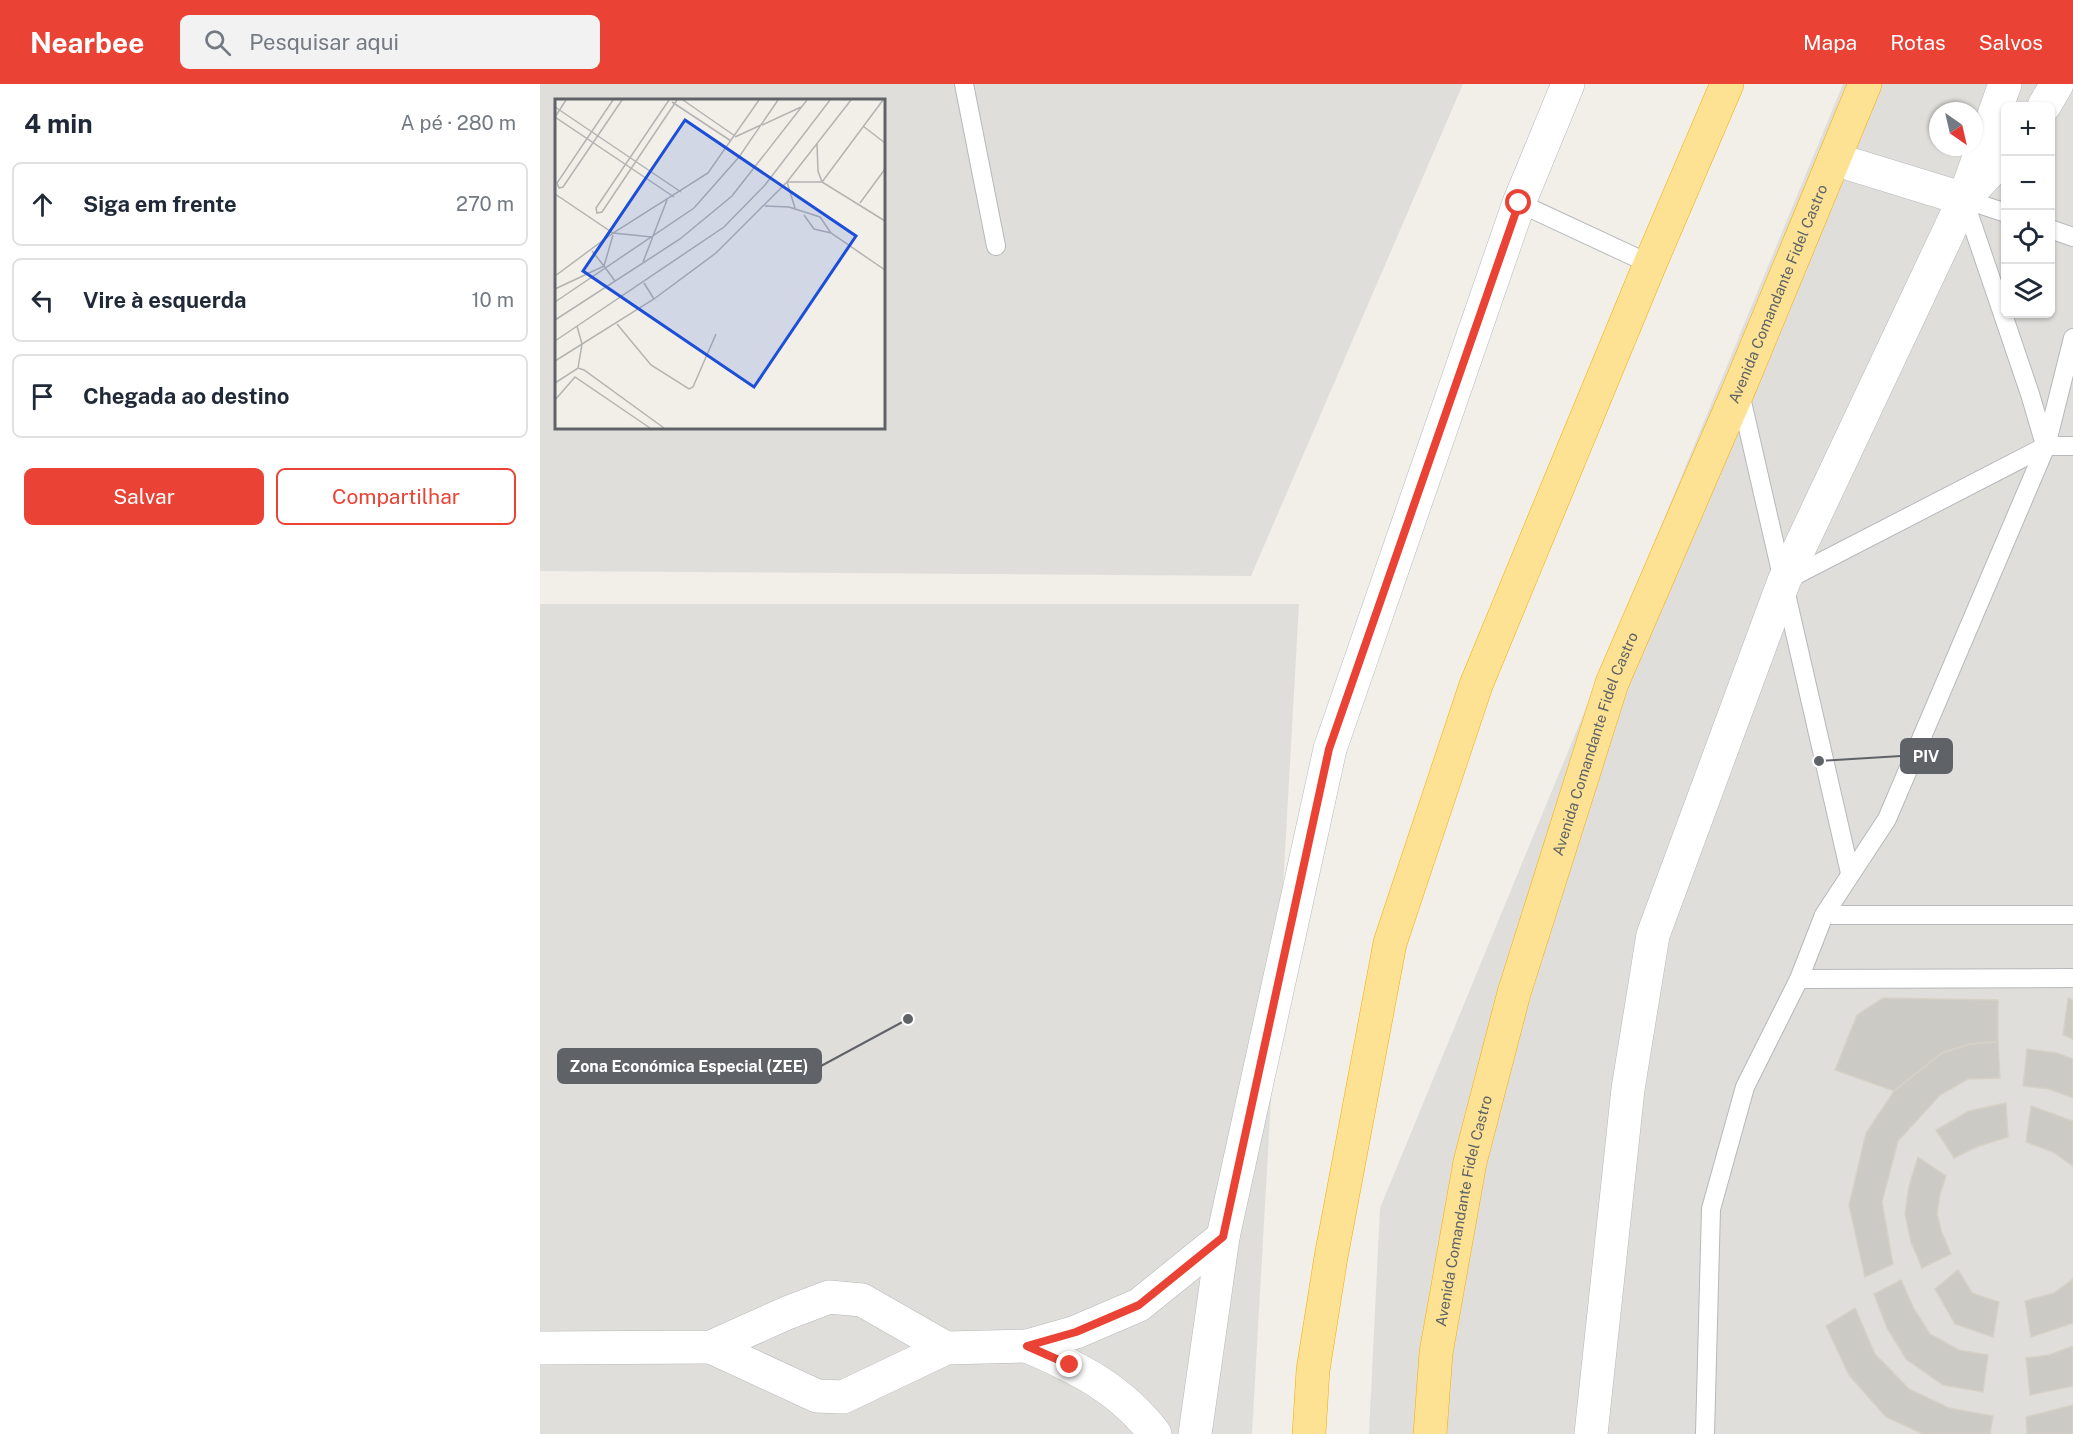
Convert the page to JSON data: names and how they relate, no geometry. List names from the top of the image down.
{
  "streets": {
    "highway": ["Avenida Comandante Fidel Castro"]
  },
  "places": ["PIV", "Zona Económica Especial (ZEE)"],
  "north": "bottom right",
  "page": {
    "header": "Nearbee",
    "search": "Pesquisar aqui",
    "nav": ["Mapa", "Rotas", "Salvos"],
    "heading": ["4 min", "A pé · 280 m"],
    "map_buttons": ["+", "−"],
    "list": [
      ["Siga em frente", "270 m"],
      ["Vire à esquerda", "10 m"],
      "Chegada ao destino"
    ],
    "buttons": ["Salvar", "Compartilhar"]
  }
}
